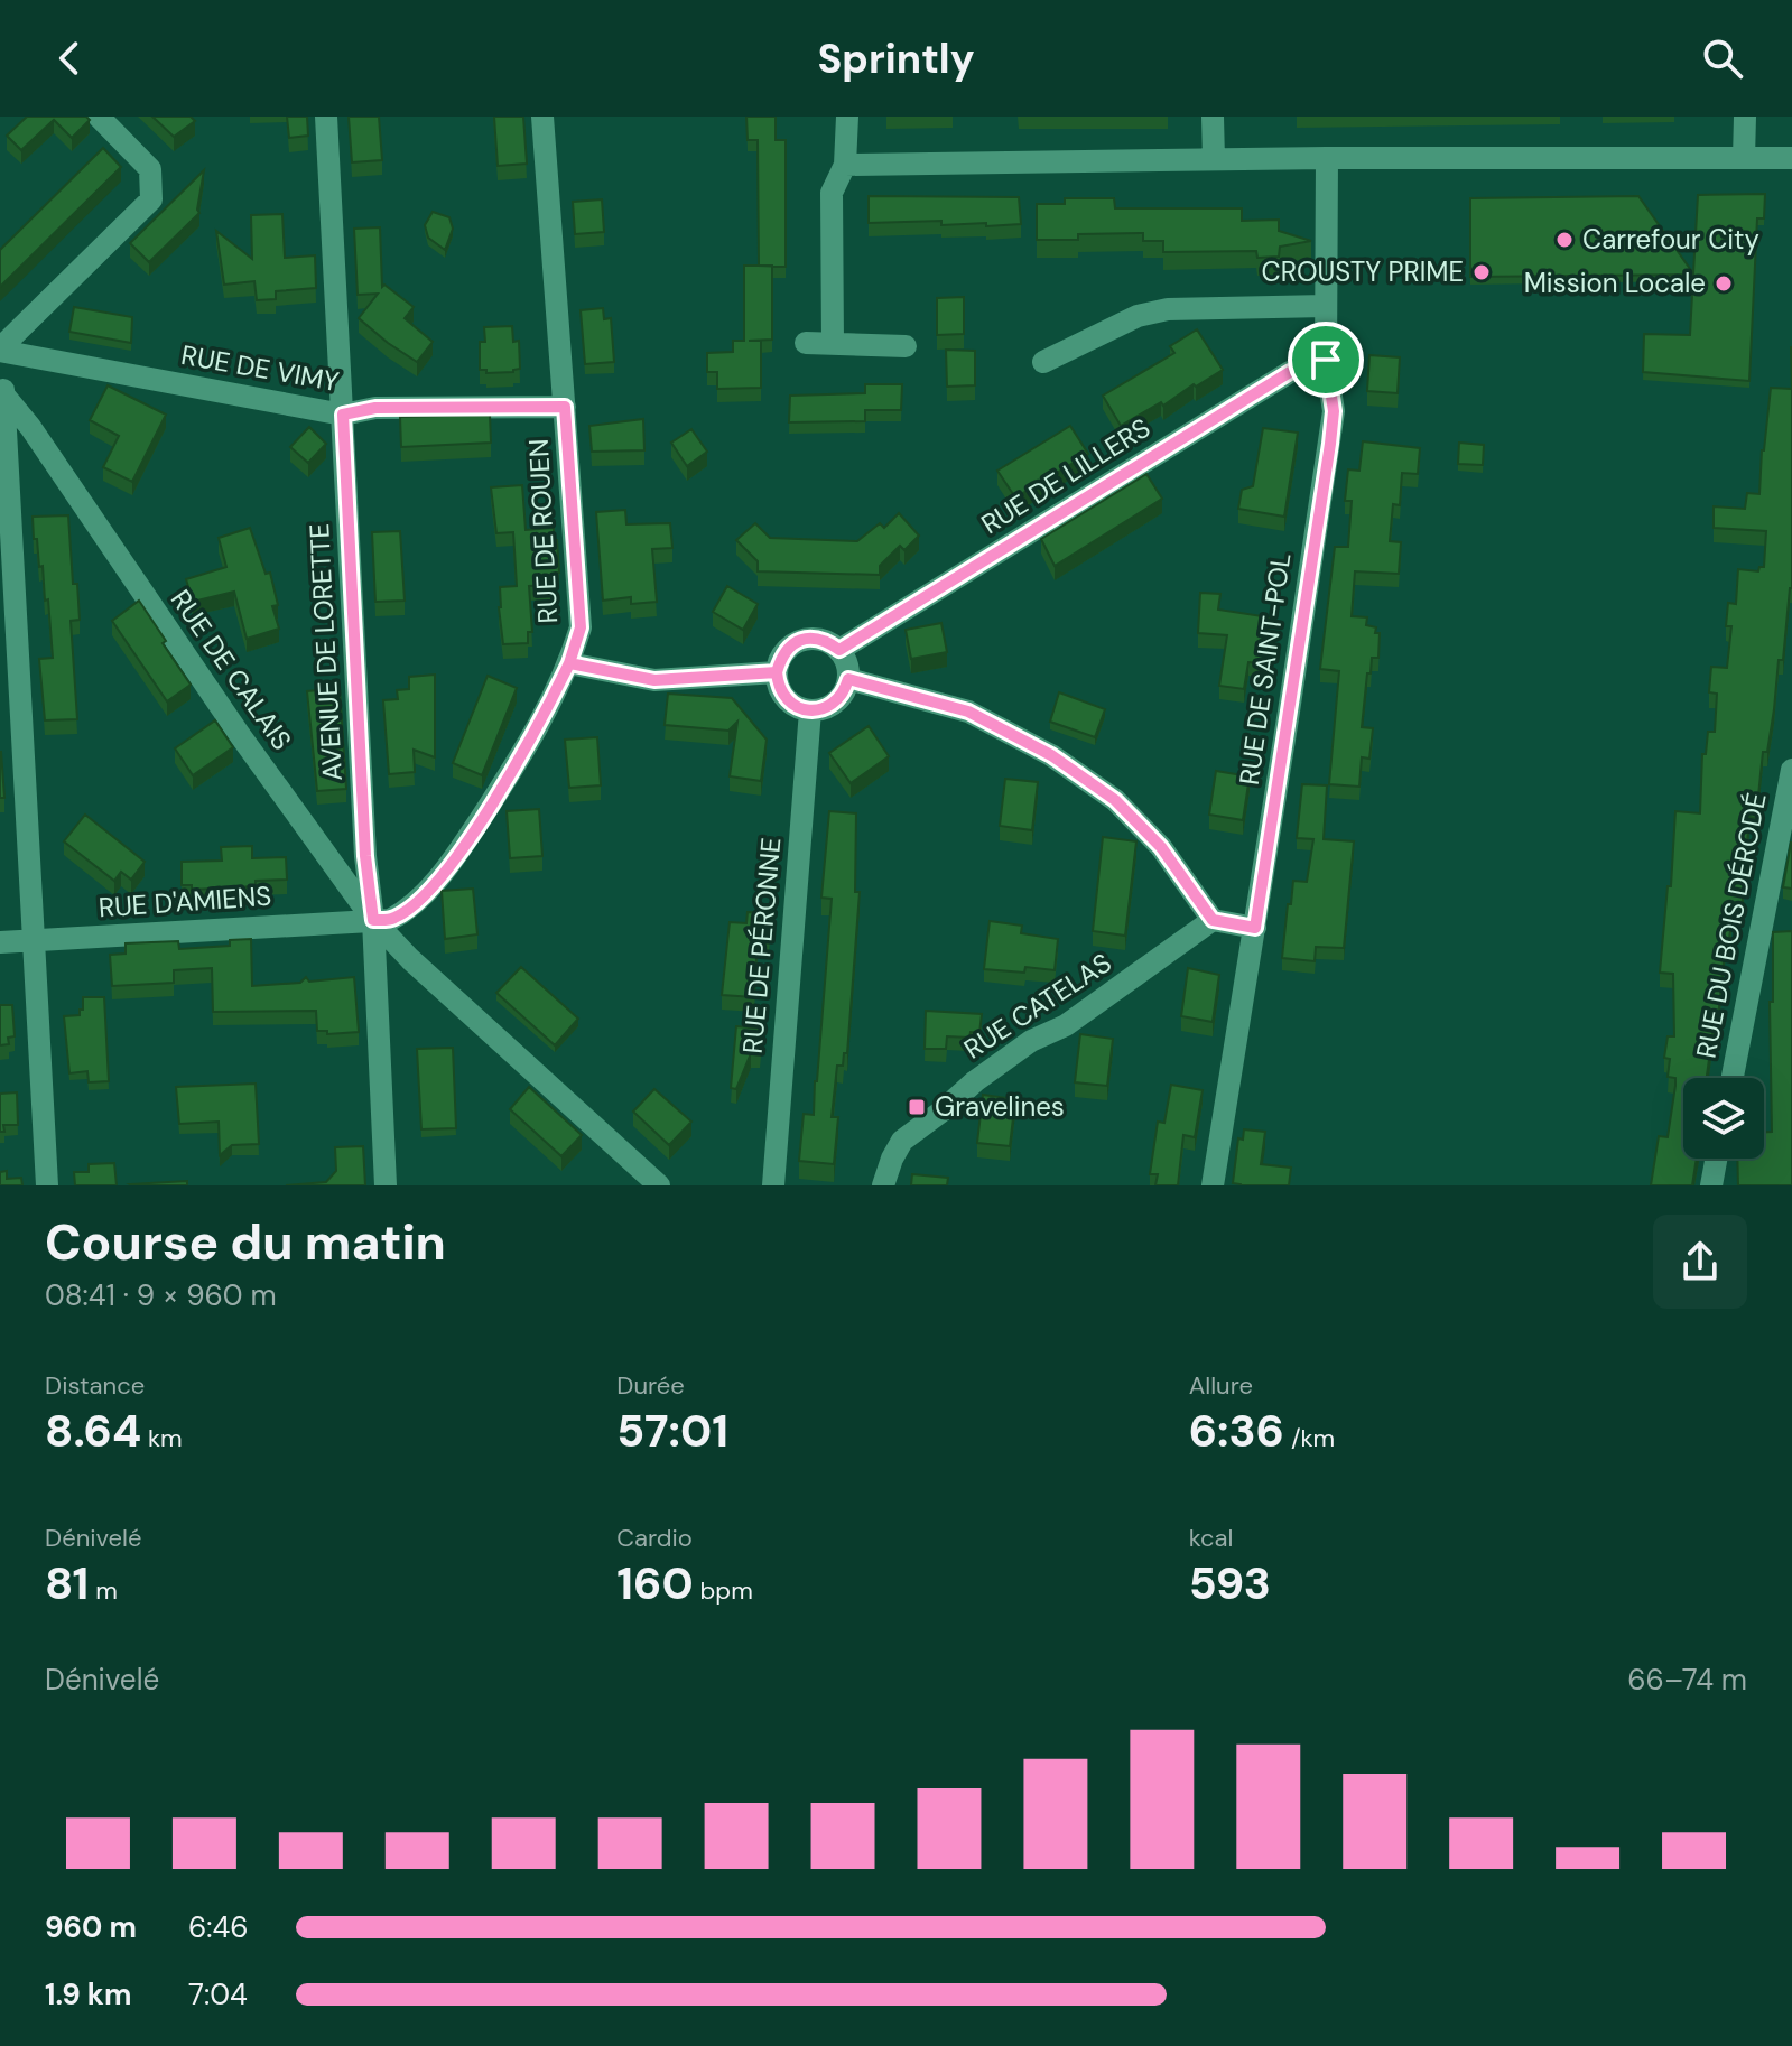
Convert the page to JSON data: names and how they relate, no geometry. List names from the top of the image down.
{
  "streets": {
    "street": [
      "RUE DE VIMY",
      "RUE DE LILLERS",
      "RUE DE ROUEN",
      "AVENUE DE LORETTE",
      "RUE DE SAINT-POL",
      "RUE DE CALAIS",
      "RUE D'AMIENS",
      "RUE DU BOIS DÉRODÉ",
      "RUE DE PÉRONNE",
      "RUE CATELAS"
    ]
  },
  "crossings": [
    ["RUE DE VIMY", "RUE DE ROUEN"],
    ["RUE DE VIMY", "AVENUE DE LORETTE"],
    ["RUE DE LILLERS", "RUE DE SAINT-POL"],
    ["RUE DE LILLERS", "RUE DE PÉRONNE"],
    ["RUE DE ROUEN", "AVENUE DE LORETTE"],
    ["RUE DE ROUEN", "RUE DE CALAIS"],
    ["RUE DE ROUEN", "RUE D'AMIENS"],
    ["AVENUE DE LORETTE", "RUE DE CALAIS"],
    ["AVENUE DE LORETTE", "RUE D'AMIENS"],
    ["RUE DE CALAIS", "RUE D'AMIENS"]
  ],
  "places": {
    "other": ["Carrefour City", "CROUSTY PRIME", "Mission Locale"],
    "transit": ["Gravelines"]
  },
  "page": {
    "header": "Sprintly",
    "heading": ["Course du matin", "08:41 · 9 × 960 m"],
    "stats": [
      ["Distance", "8.64 km"],
      ["Durée", "57:01"],
      ["Allure", "6:36 /km"],
      ["Dénivelé", "81 m"],
      ["Cardio", "160 bpm"],
      ["kcal", "593"]
    ],
    "chart": ["Dénivelé", "66–74 m"],
    "list": [
      {
        "name": "960 m",
        "note": "6:46"
      },
      {
        "name": "1.9 km",
        "note": "7:04"
      }
    ]
  }
}
